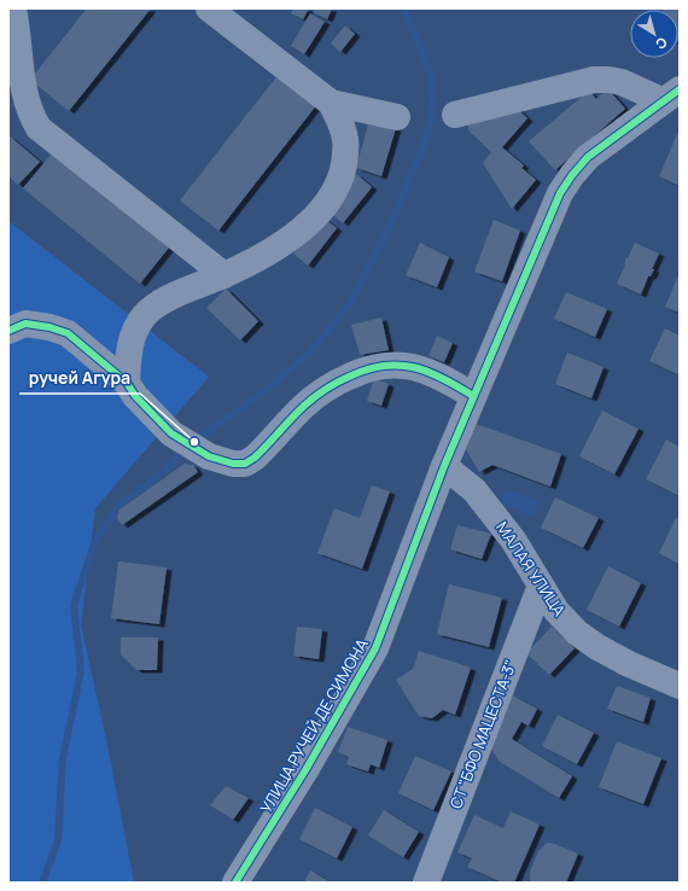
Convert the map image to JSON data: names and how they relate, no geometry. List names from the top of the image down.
{
  "streets": {
    "street": ["МАЛАЯ УЛИЦА", "УЛИЦА РУЧЕЙ ДЕ СИМОНА", "СТ \"БФО МАЦЕСТА-3\""]
  },
  "crossings": [
    ["МАЛАЯ УЛИЦА", "УЛИЦА РУЧЕЙ ДЕ СИМОНА"],
    ["МАЛАЯ УЛИЦА", "СТ \"БФО МАЦЕСТА-3\""]
  ],
  "places": ["ручей Агура"],
  "north": "bottom right"
}
